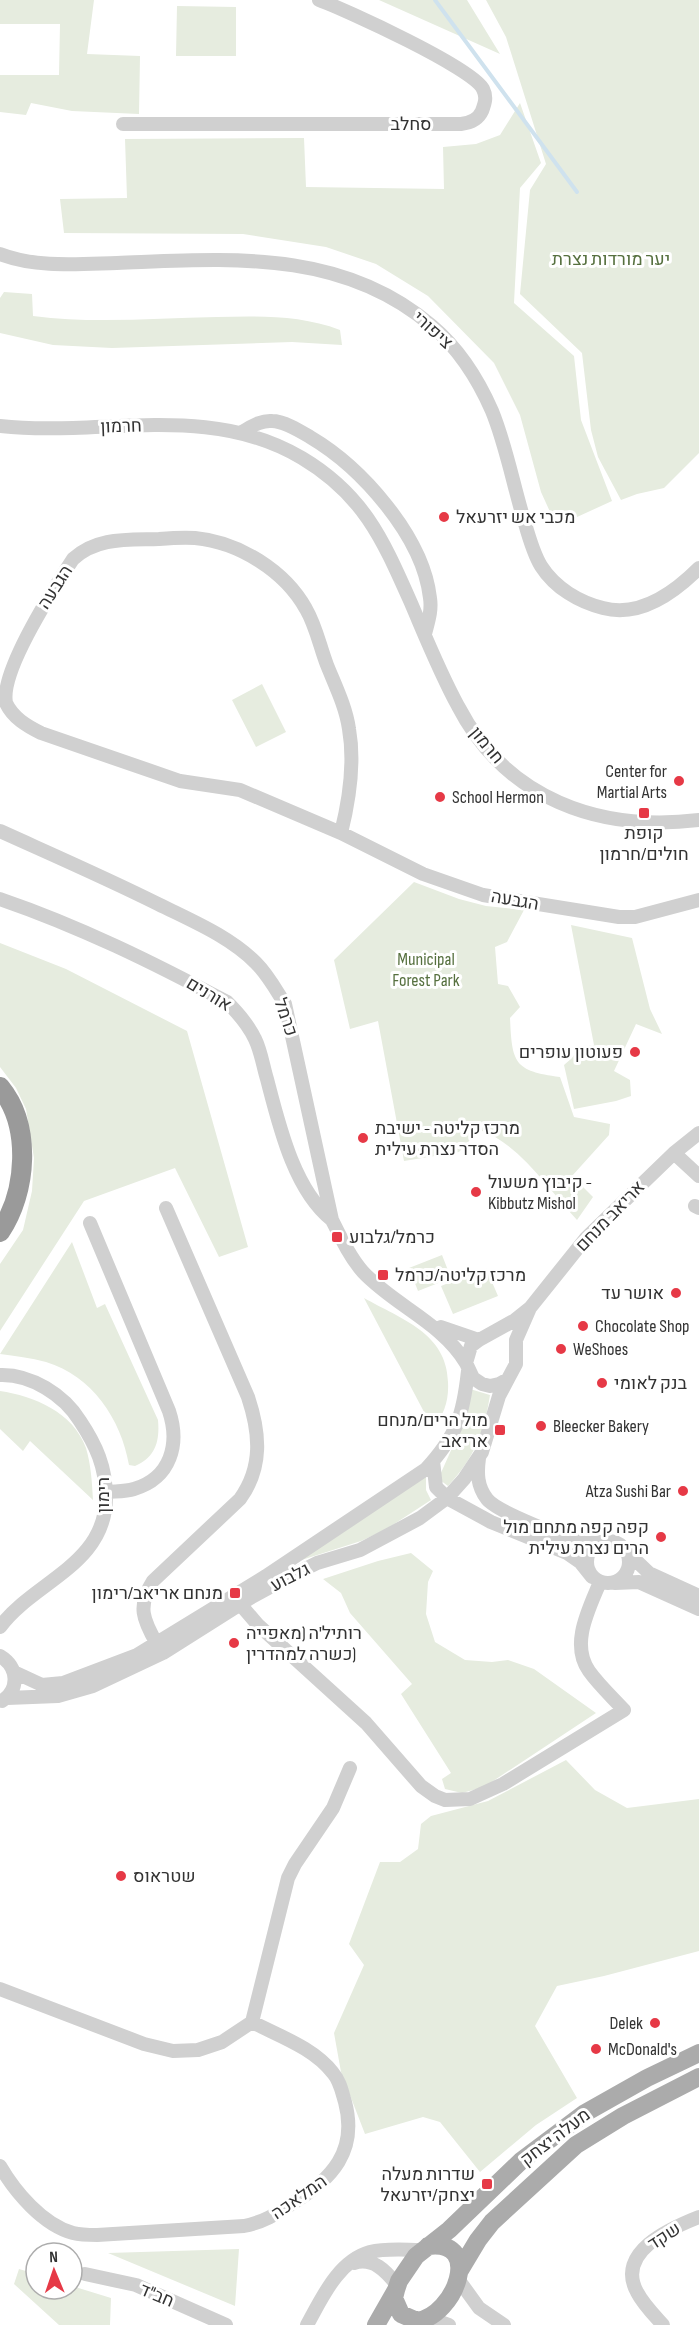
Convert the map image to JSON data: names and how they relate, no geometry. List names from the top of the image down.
{
  "streets": {
    "main road": ["מעלה יצחק"],
    "street": [
      "סחלב",
      "ציפורי",
      "חרמון",
      "הגבעה",
      "אורנים",
      "כרמל",
      "אריאב מנחם",
      "רימון",
      "גלבוע",
      "המלאכה",
      "שקד",
      "חב\"ד"
    ]
  },
  "crossings": [
    ["אורנים", "כרמל"],
    ["כרמל", "גלבוע"]
  ],
  "parks": ["יער מורדות נצרת", "Municipal Forest Park"],
  "places": {
    "other": [
      "מכבי אש יזרעאל",
      "Center for Martial Arts",
      "School Hermon",
      "פעוטון עופרים",
      "מרכז קליטה - ישיבת הסדר נצרת עילית",
      "קיבוץ משעול - Kibbutz Mishol",
      "אושר עד",
      "Chocolate Shop",
      "WeShoes",
      "בנק לאומי",
      "Bleecker Bakery",
      "Atza Sushi Bar",
      "קפה קפה מתחם מול הרים נצרת עילית",
      "רותיל'ה (מאפייה כשרה למהדרין)",
      "שטראוס",
      "Delek",
      "McDonald's"
    ],
    "transit": [
      "קופת חולים/חרמון",
      "כרמל/גלבוע",
      "מרכז קליטה/כרמל",
      "מול הרים/מנחם אריאב",
      "מנחם אריאב/רימון",
      "שדרות מעלה יצחק/יזרעאל"
    ]
  },
  "north": "top"
}
